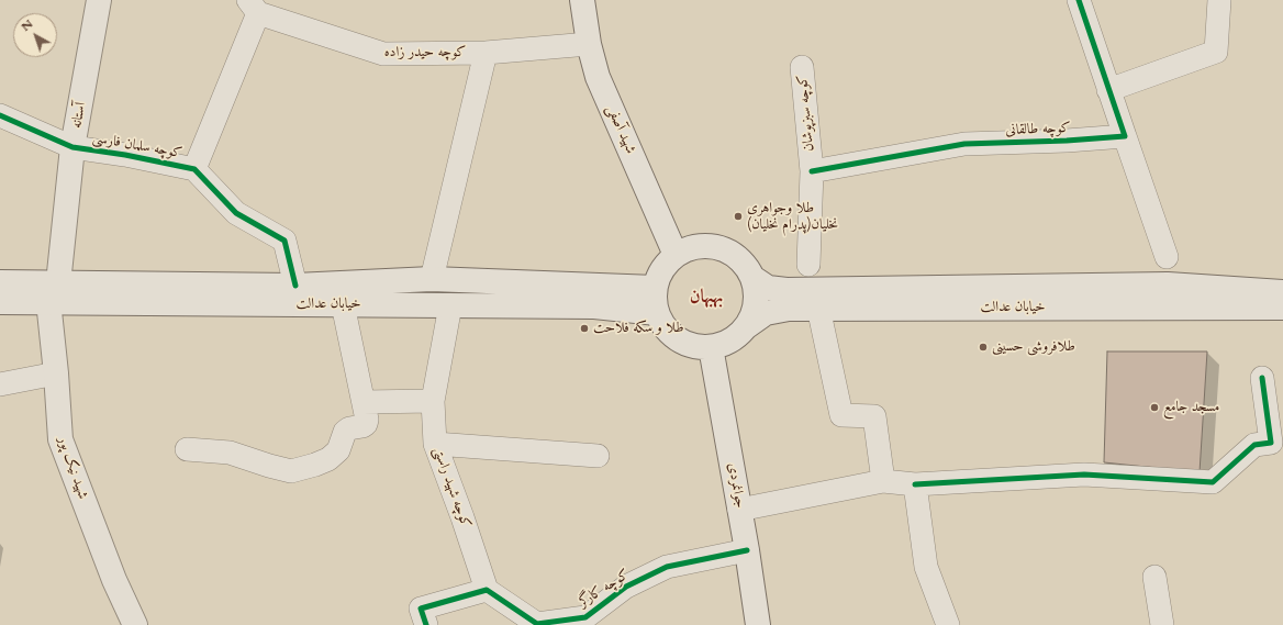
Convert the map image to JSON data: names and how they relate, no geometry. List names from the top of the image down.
{
  "streets": {
    "main road": [
      "آستانه",
      "شهید آصفی",
      "خیابان عدالت",
      "شهید نیک پور",
      "جوانمردی"
    ],
    "street": [
      "کوچه حیدر زاده",
      "کوچه سبزپوشان",
      "کوچه طالقانی",
      "کوچه سلمان فارسی",
      "کوچه شهید راستی",
      "کوچه کارگر"
    ]
  },
  "crossings": [
    ["کوچه حیدر زاده", "شهید آصفی"],
    ["کوچه سبزپوشان", "کوچه طالقانی"],
    ["آستانه", "کوچه سلمان فارسی"],
    ["آستانه", "خیابان عدالت"],
    ["آستانه", "شهید نیک پور"],
    ["شهید آصفی", "خیابان عدالت"],
    ["شهید آصفی", "جوانمردی"],
    ["کوچه سلمان فارسی", "خیابان عدالت"],
    ["خیابان عدالت", "شهید نیک پور"],
    ["خیابان عدالت", "جوانمردی"],
    ["خیابان عدالت", "کوچه شهید راستی"],
    ["جوانمردی", "کوچه کارگر"],
    ["کوچه شهید راستی", "کوچه کارگر"]
  ],
  "districts": ["بهبهان"],
  "places": [
    "طلا وجواهری نخلیان(پدرام نخلیان)",
    "طلا و سکه فلاحت",
    "طلافروشی حسینی",
    "مسجد جامع"
  ],
  "north": "top left"
}
